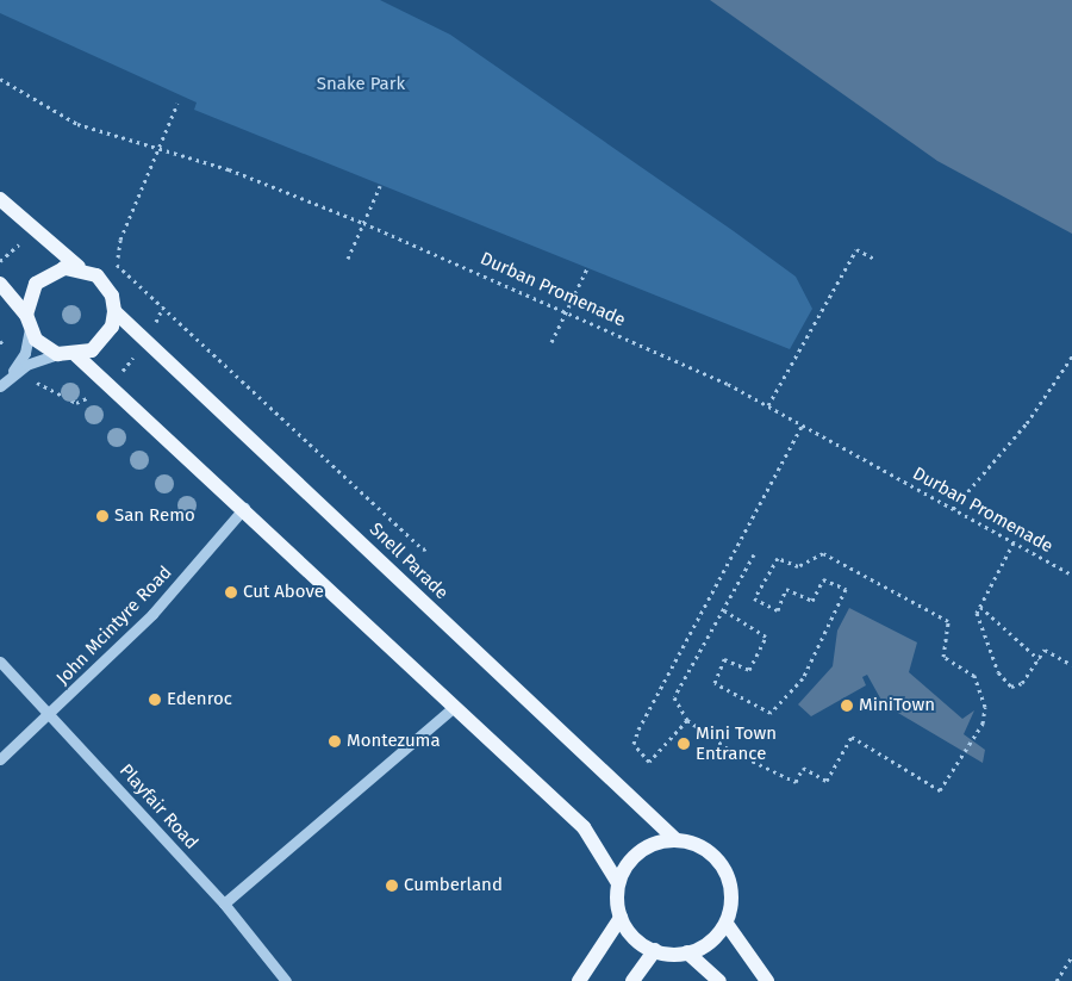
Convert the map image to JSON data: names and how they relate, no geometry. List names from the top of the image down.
{
  "streets": {
    "main road": ["Snell Parade"],
    "street": ["John Mcintyre Road", "Playfair Road"],
    "path": ["Durban Promenade"]
  },
  "crossings": [
    ["John Mcintyre Road", "Playfair Road"]
  ],
  "parks": ["Snake Park"],
  "places": [
    "San Remo",
    "Cut Above",
    "Edenroc",
    "MiniTown",
    "Montezuma",
    "Mini Town Entrance",
    "Cumberland"
  ]
}
